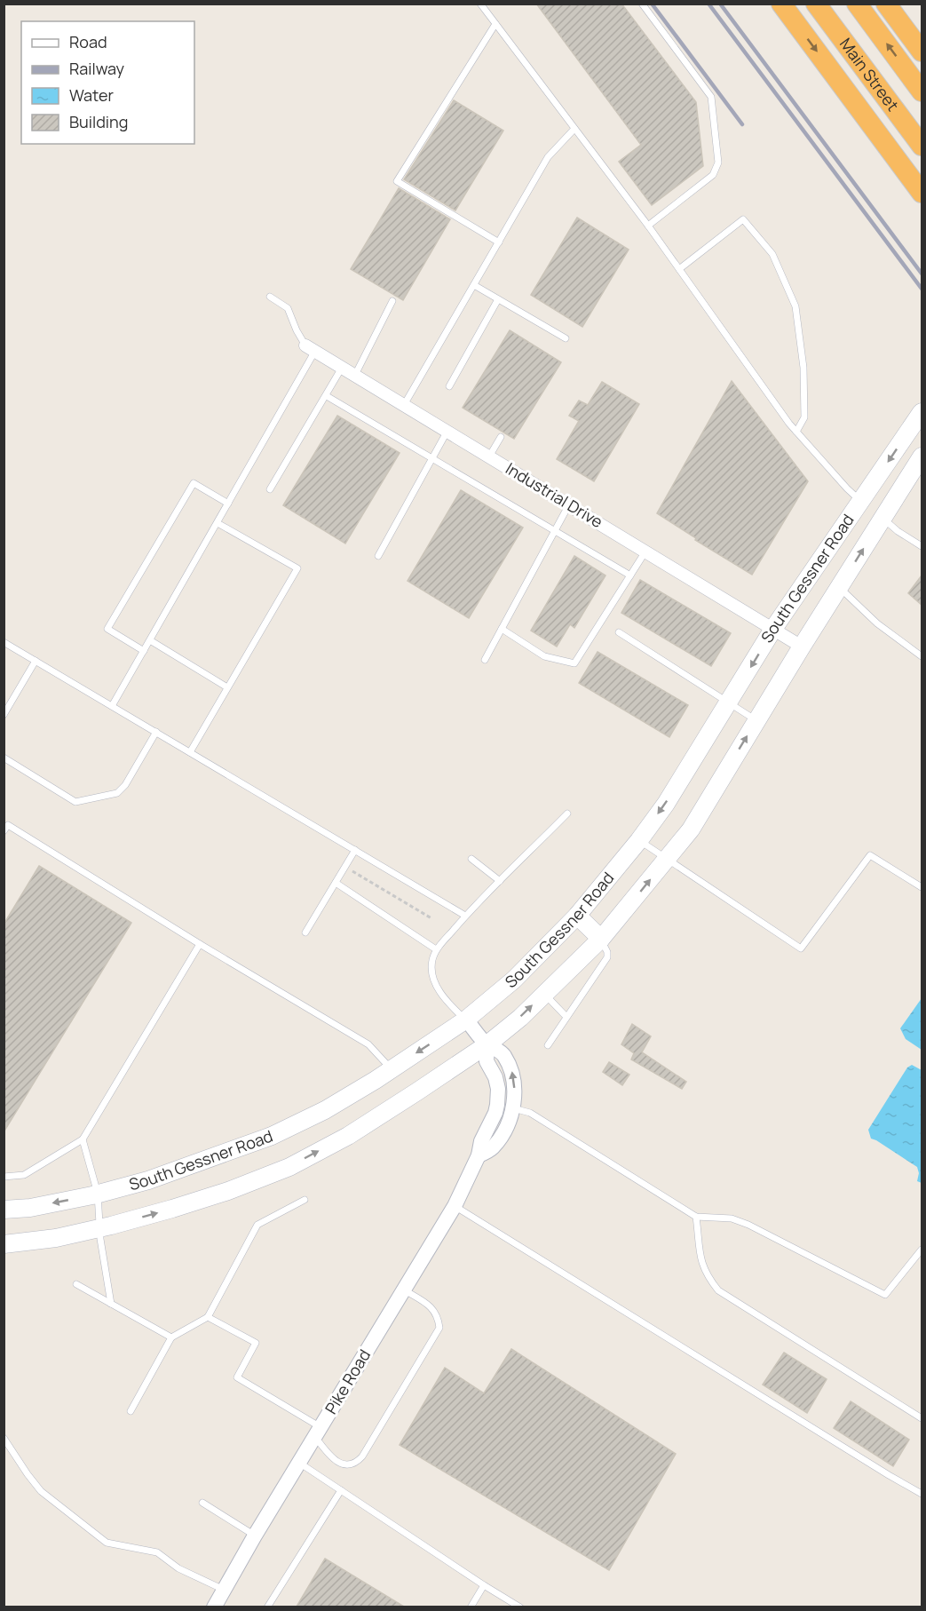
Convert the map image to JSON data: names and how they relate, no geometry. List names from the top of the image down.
{
  "streets": {
    "highway": ["Main Street"],
    "main road": ["South Gessner Road"],
    "street": ["Industrial Drive", "Pike Road"]
  },
  "crossings": [
    ["Industrial Drive", "South Gessner Road"],
    ["South Gessner Road", "Pike Road"]
  ],
  "legend": [
    "Road",
    "Railway",
    "Water",
    "Building"
  ]
}
